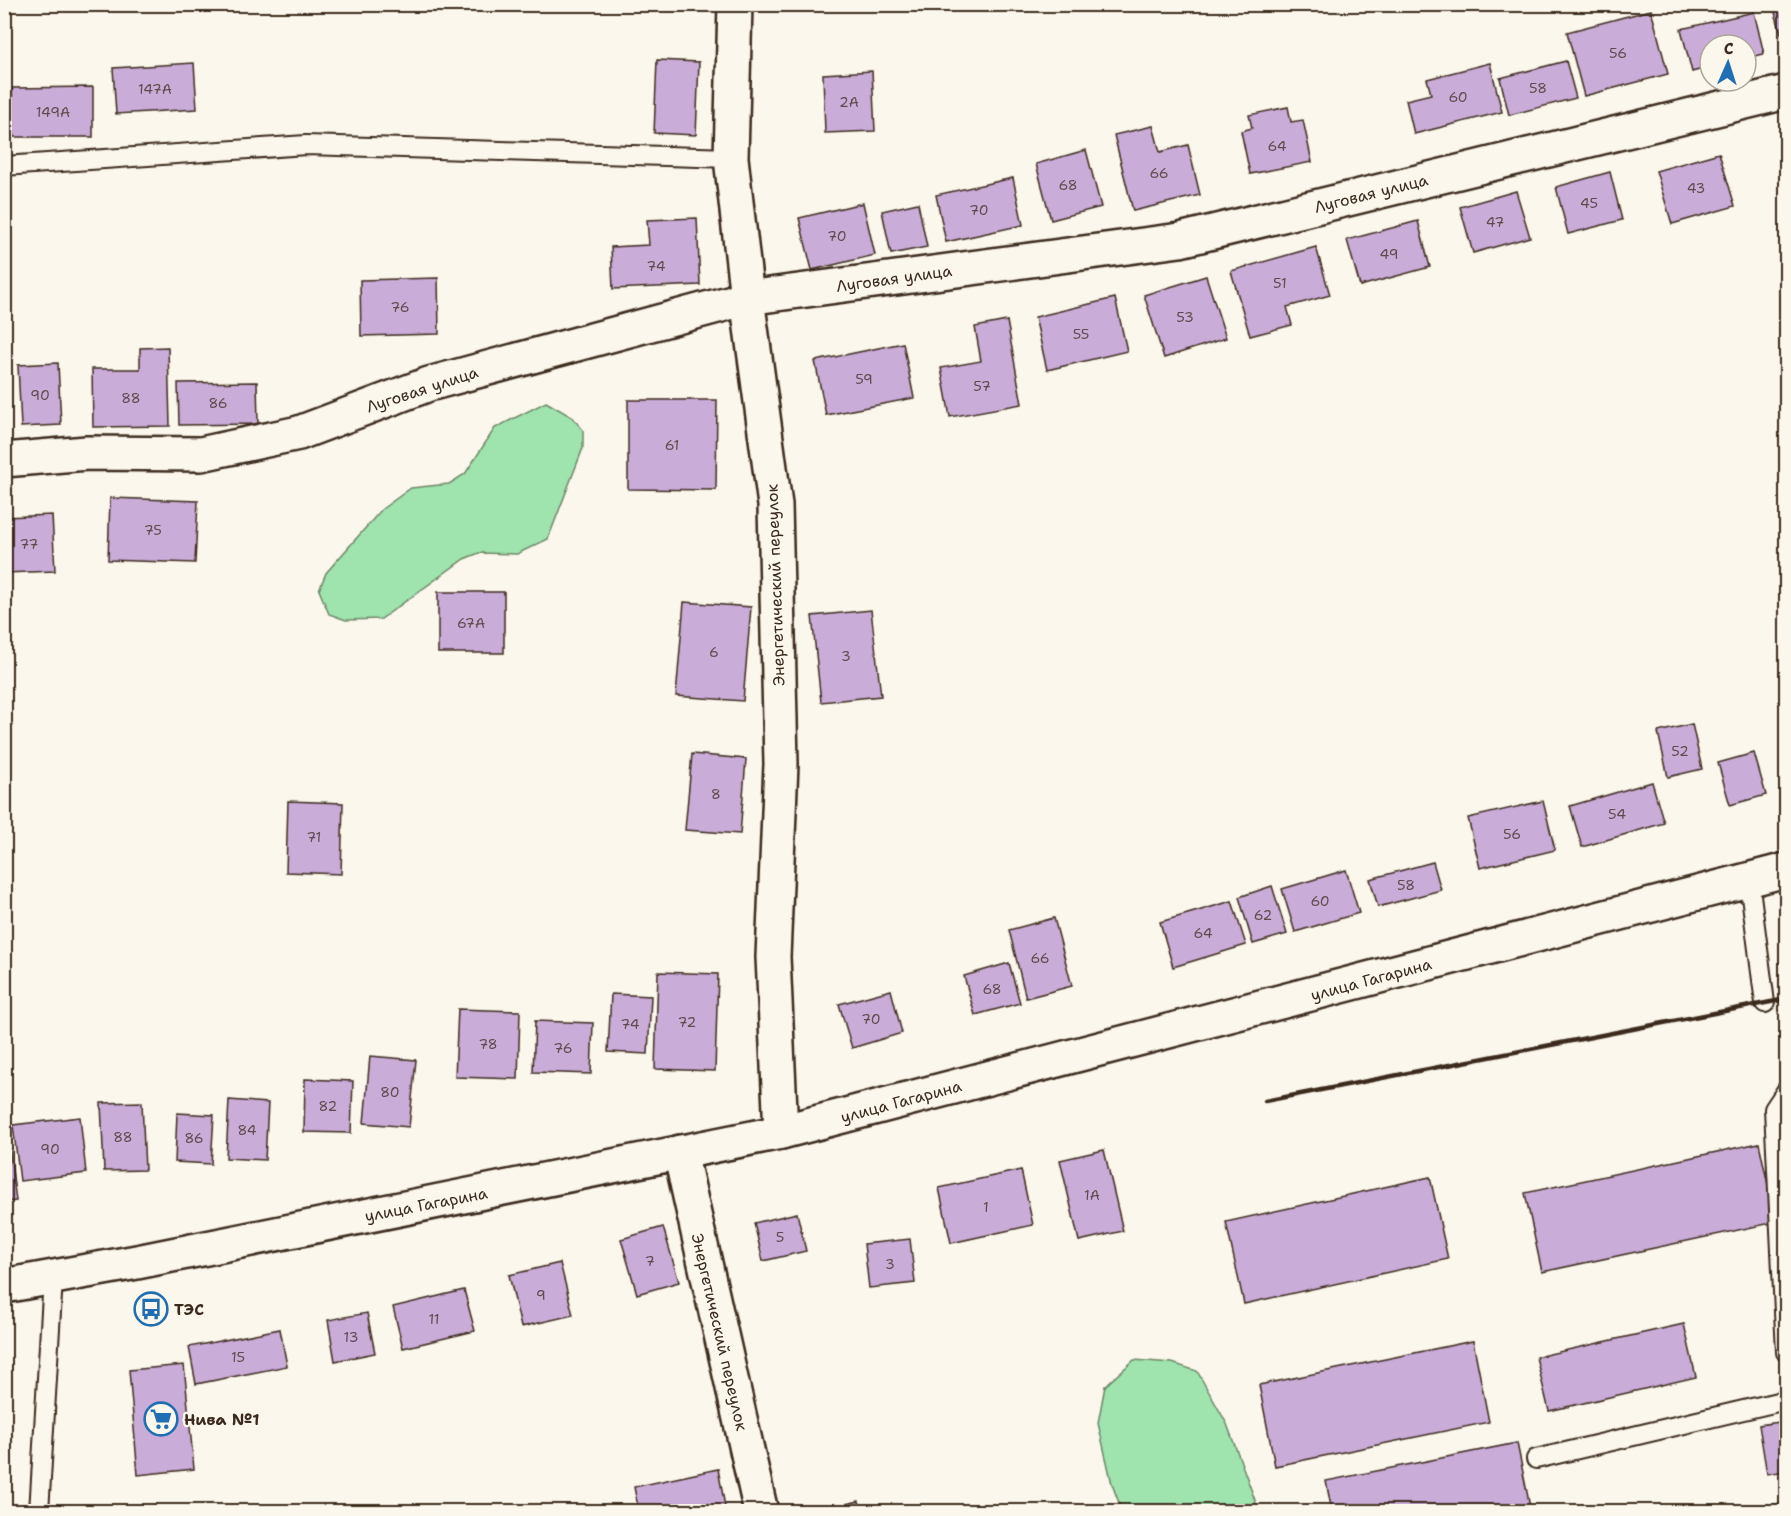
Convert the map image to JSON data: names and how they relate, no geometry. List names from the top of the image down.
{
  "streets": {
    "street": ["Луговая улица", "Энергетический переулок", "улица Гагарина"]
  },
  "crossings": [
    ["Луговая улица", "Энергетический переулок"],
    ["Энергетический переулок", "улица Гагарина"]
  ],
  "places": {
    "bus stop": ["ТЭС"],
    "supermarket": ["Нива №1"]
  },
  "house_numbers": [
    "56",
    "58",
    "147А",
    "60",
    "2А",
    "149А",
    "64",
    "66",
    "68",
    "43",
    "45",
    "70",
    "47",
    "70",
    "49",
    "74",
    "51",
    "76",
    "53",
    "55",
    "59",
    "57",
    "90",
    "88",
    "86",
    "61",
    "75",
    "77",
    "67А",
    "6",
    "3",
    "52",
    "8",
    "54",
    "56",
    "71",
    "58",
    "60",
    "62",
    "64",
    "66",
    "68",
    "70",
    "72",
    "74",
    "78",
    "76",
    "80",
    "82",
    "84",
    "88",
    "86",
    "90",
    "1А",
    "1",
    "5",
    "7",
    "3",
    "9",
    "11",
    "13",
    "15"
  ],
  "north": "top"
}
